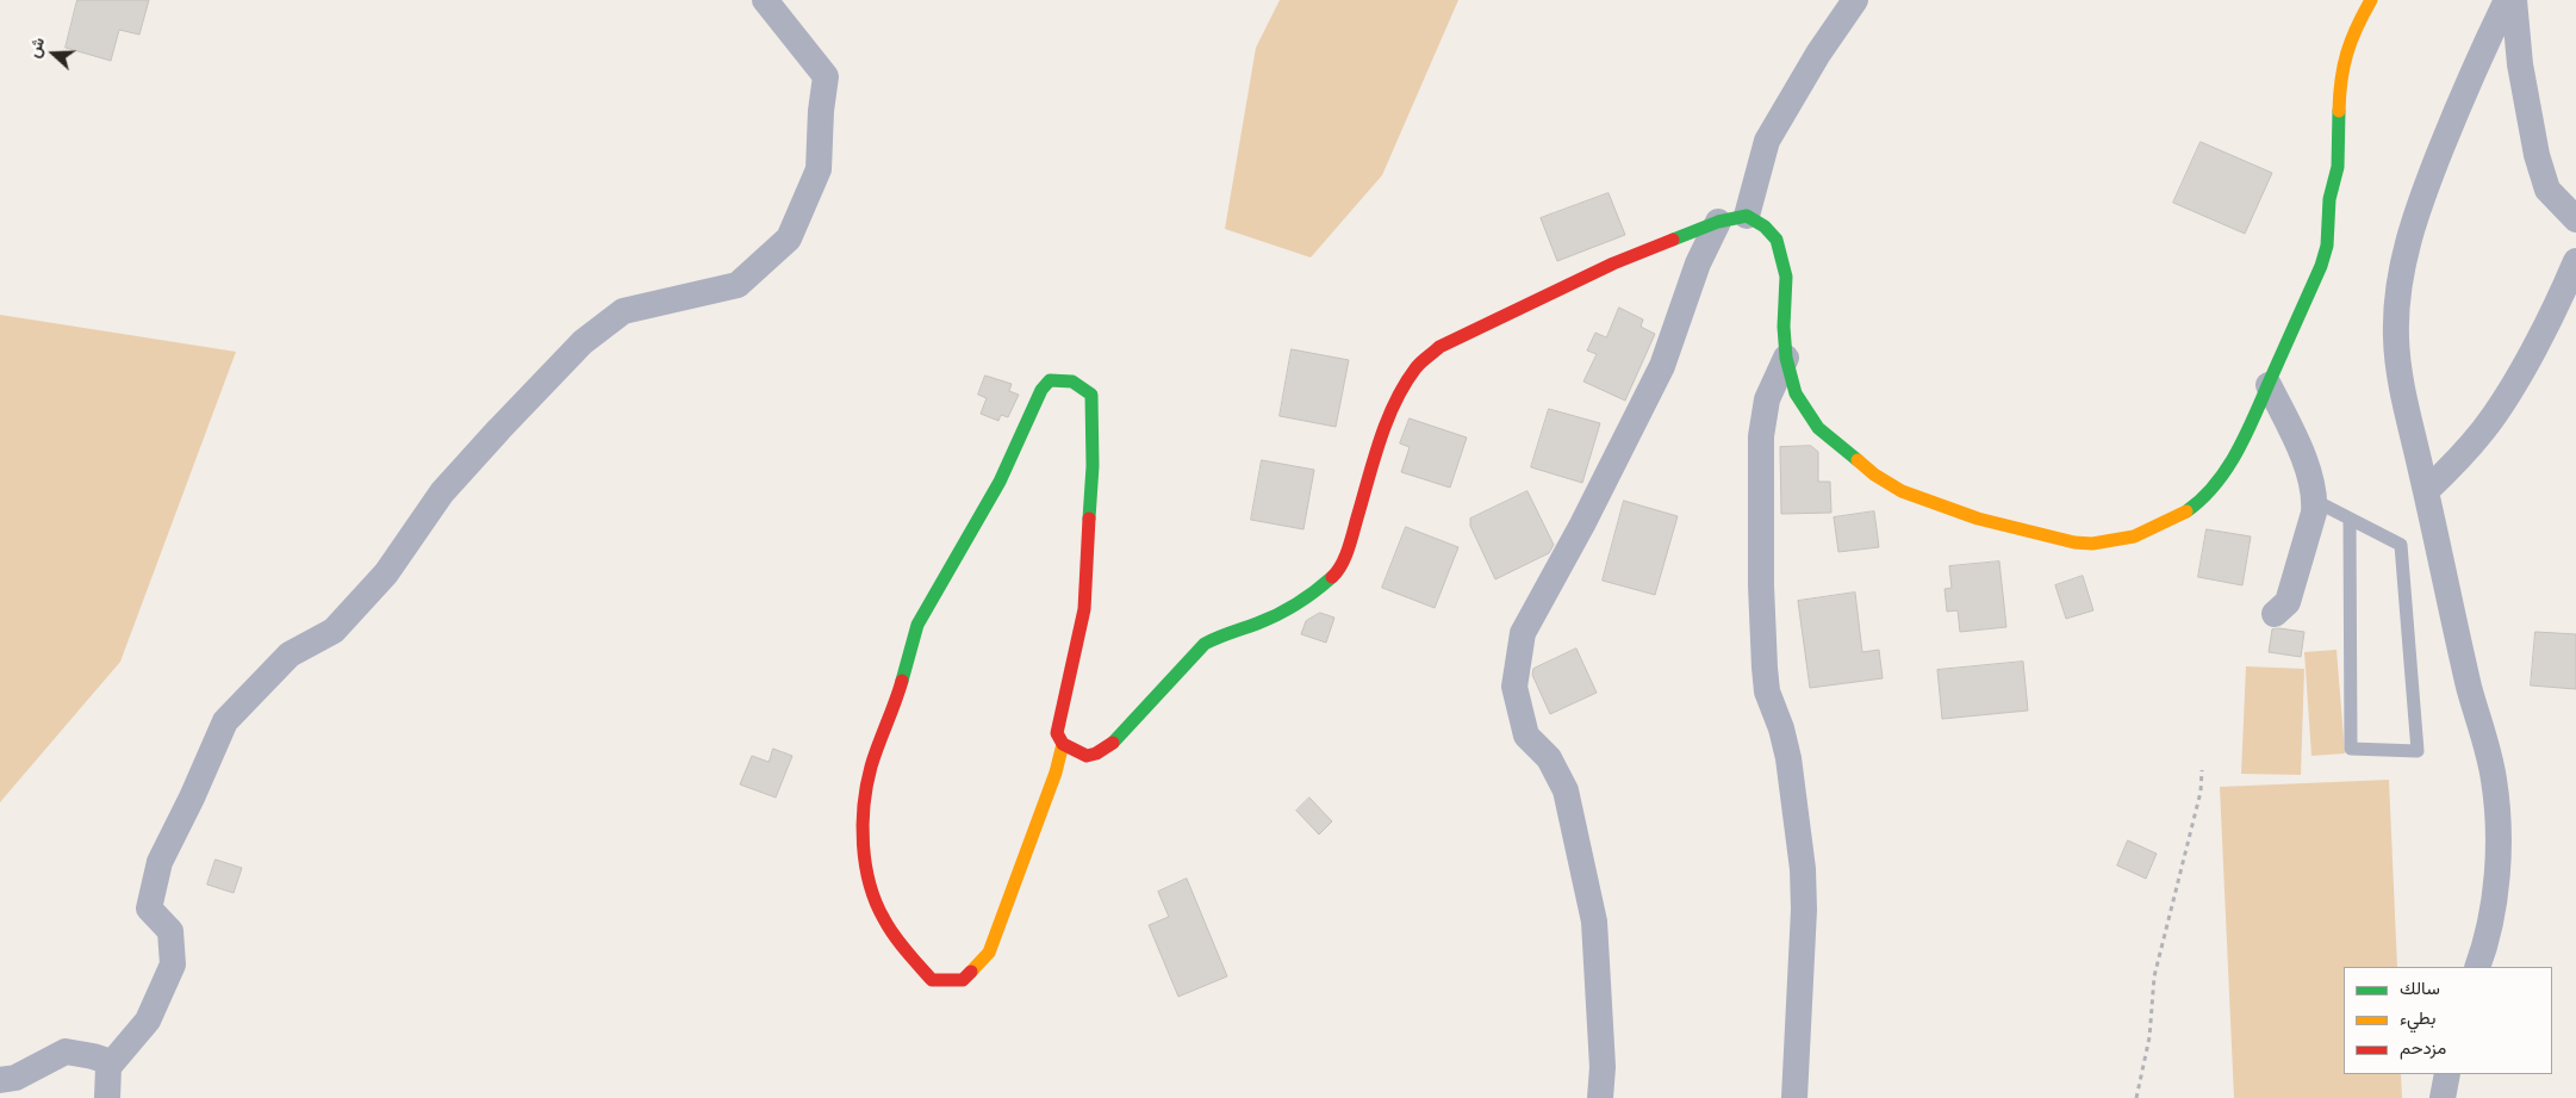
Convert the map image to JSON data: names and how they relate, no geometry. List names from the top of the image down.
{
  "legend": ["سالك", "بطيء", "مزدحم"],
  "north": "left"
}
